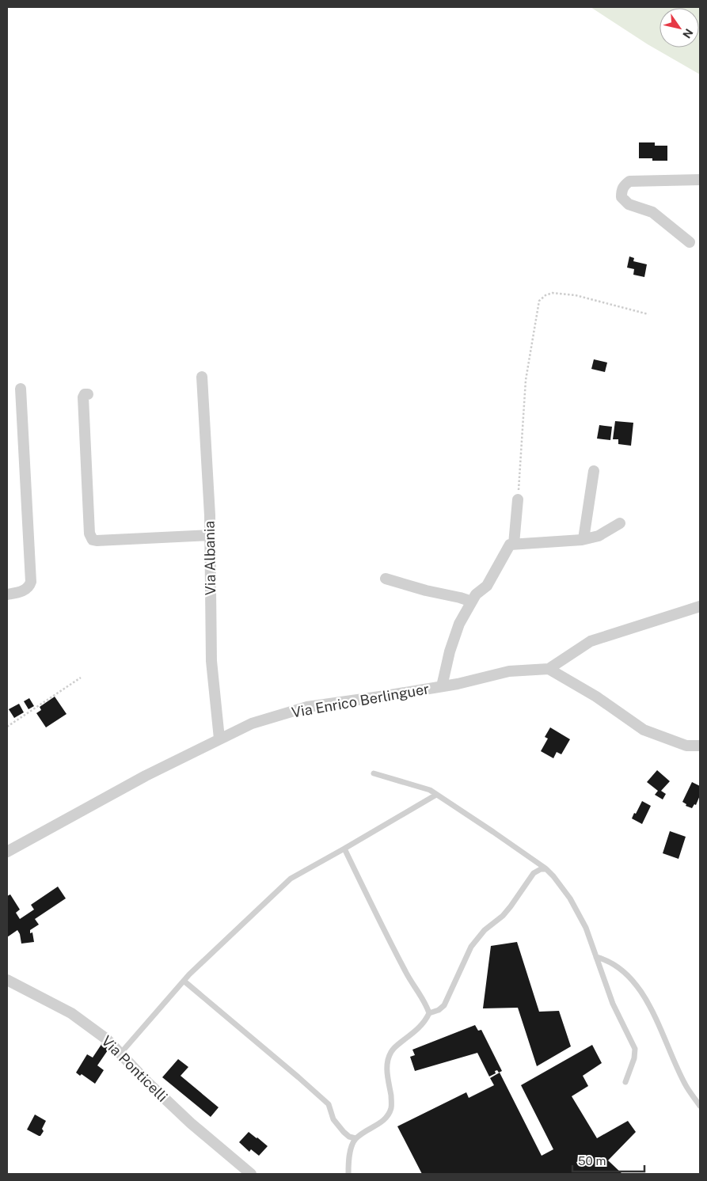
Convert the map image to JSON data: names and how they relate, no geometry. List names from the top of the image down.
{
  "streets": {
    "street": ["Via Albania", "Via Enrico Berlinguer", "Via Ponticelli"]
  },
  "crossings": [
    ["Via Albania", "Via Enrico Berlinguer"]
  ],
  "scale_bar": "50 m",
  "north": "bottom right"
}
